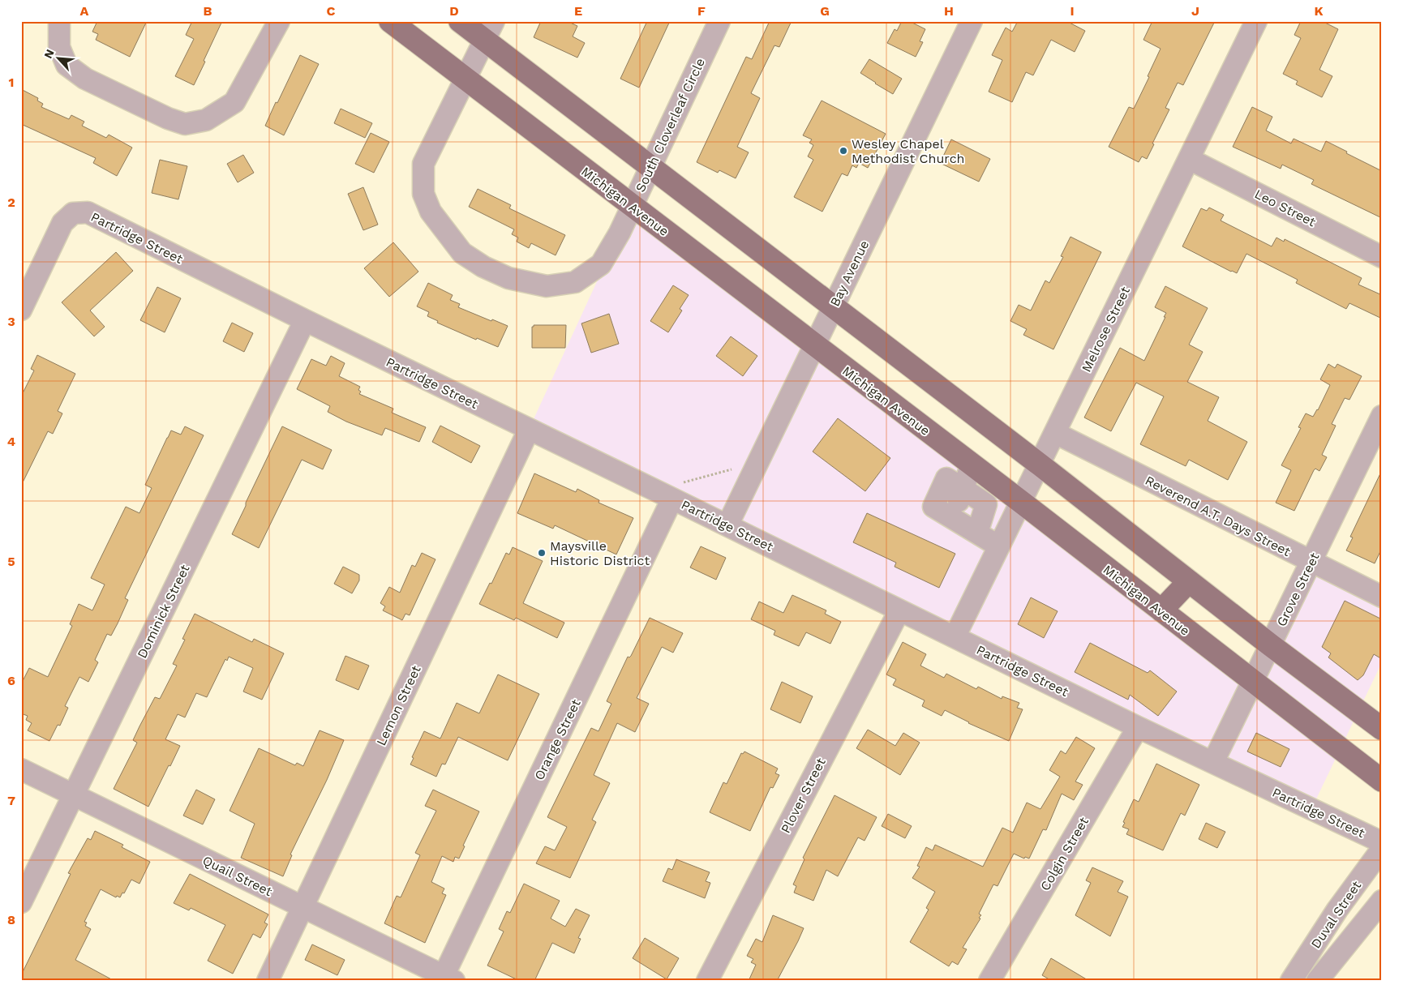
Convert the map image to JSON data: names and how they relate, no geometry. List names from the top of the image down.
{
  "streets": {
    "main road": ["Michigan Avenue"],
    "street": [
      "South Cloverleaf Circle",
      "Leo Street",
      "Partridge Street",
      "Bay Avenue",
      "Melrose Street",
      "Reverend A.T. Days Street",
      "Grove Street",
      "Dominick Street",
      "Lemon Street",
      "Orange Street",
      "Plover Street",
      "Colgin Street",
      "Quail Street",
      "Duval Street"
    ]
  },
  "crossings": [
    ["South Cloverleaf Circle", "Michigan Avenue"],
    ["Michigan Avenue", "Bay Avenue"],
    ["Michigan Avenue", "Melrose Street"],
    ["Michigan Avenue", "Grove Street"],
    ["Leo Street", "Melrose Street"],
    ["Partridge Street", "Bay Avenue"],
    ["Partridge Street", "Melrose Street"],
    ["Partridge Street", "Grove Street"],
    ["Partridge Street", "Dominick Street"],
    ["Partridge Street", "Lemon Street"],
    ["Partridge Street", "Orange Street"],
    ["Partridge Street", "Plover Street"],
    ["Partridge Street", "Colgin Street"],
    ["Melrose Street", "Reverend A.T. Days Street"],
    ["Reverend A.T. Days Street", "Grove Street"],
    ["Dominick Street", "Quail Street"],
    ["Lemon Street", "Quail Street"],
    ["Orange Street", "Quail Street"]
  ],
  "places": ["Wesley Chapel Methodist Church", "Maysville Historic District"],
  "north": "top left",
  "grid": {
    "columns": [
      "A",
      "B",
      "C",
      "D",
      "E",
      "F",
      "G",
      "H",
      "I",
      "J",
      "K"
    ],
    "rows": [
      "1",
      "2",
      "3",
      "4",
      "5",
      "6",
      "7",
      "8"
    ]
  }
}
